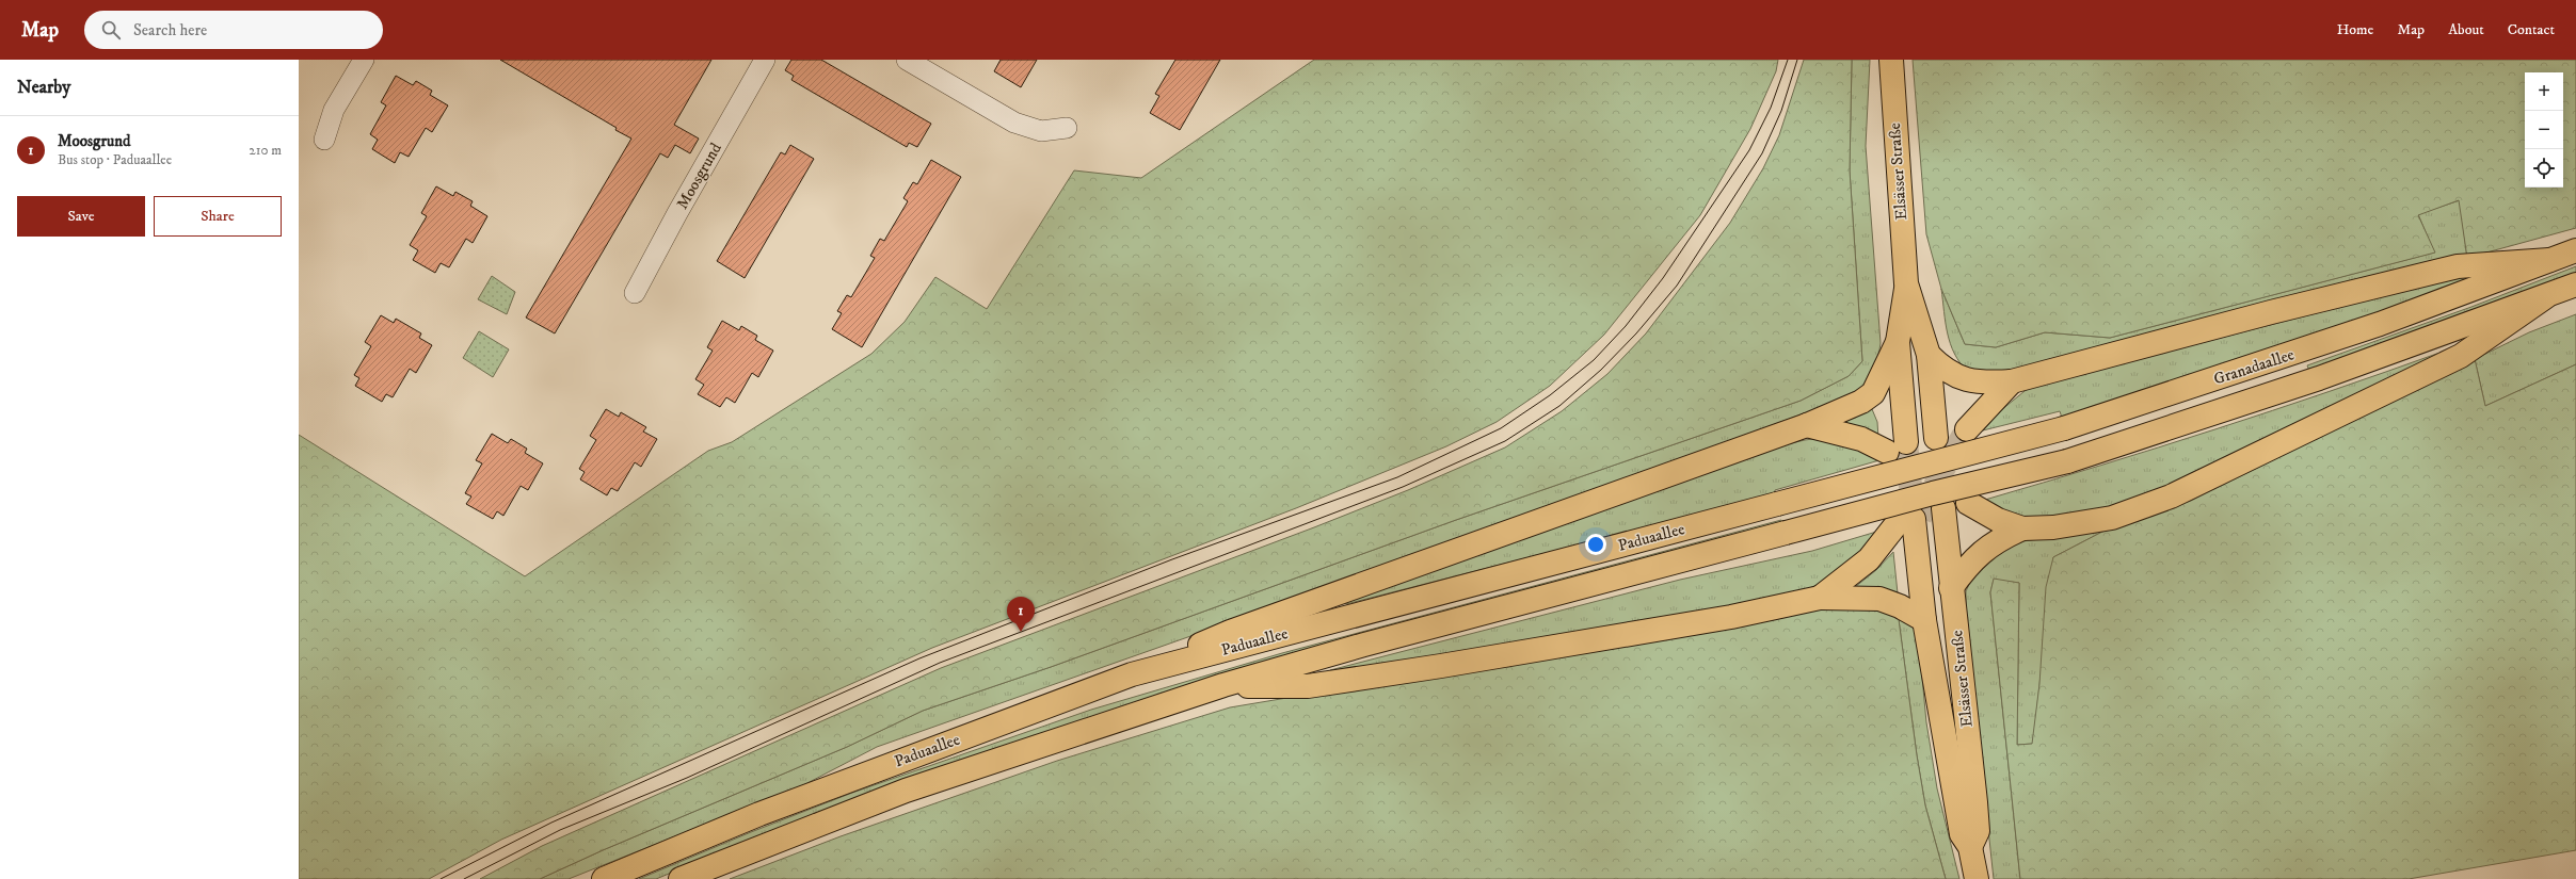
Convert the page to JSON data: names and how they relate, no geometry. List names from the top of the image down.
{
  "streets": {
    "main road": ["Elsässer Straße", "Granadaallee", "Paduaallee"],
    "street": ["Moosgrund"]
  },
  "crossings": [
    ["Elsässer Straße", "Granadaallee"],
    ["Elsässer Straße", "Paduaallee"],
    ["Granadaallee", "Paduaallee"]
  ],
  "page": {
    "header": "Map",
    "search": "Search here",
    "nav": [
      "Home",
      "Map",
      "About",
      "Contact"
    ],
    "heading": "Nearby",
    "map_buttons": ["+", "−"],
    "list": [
      {
        "mark": "1",
        "name": "Moosgrund",
        "note": "Bus stop · Paduaallee",
        "value": "210 m"
      }
    ],
    "buttons": ["Save", "Share"],
    "pins": "1"
  }
}
